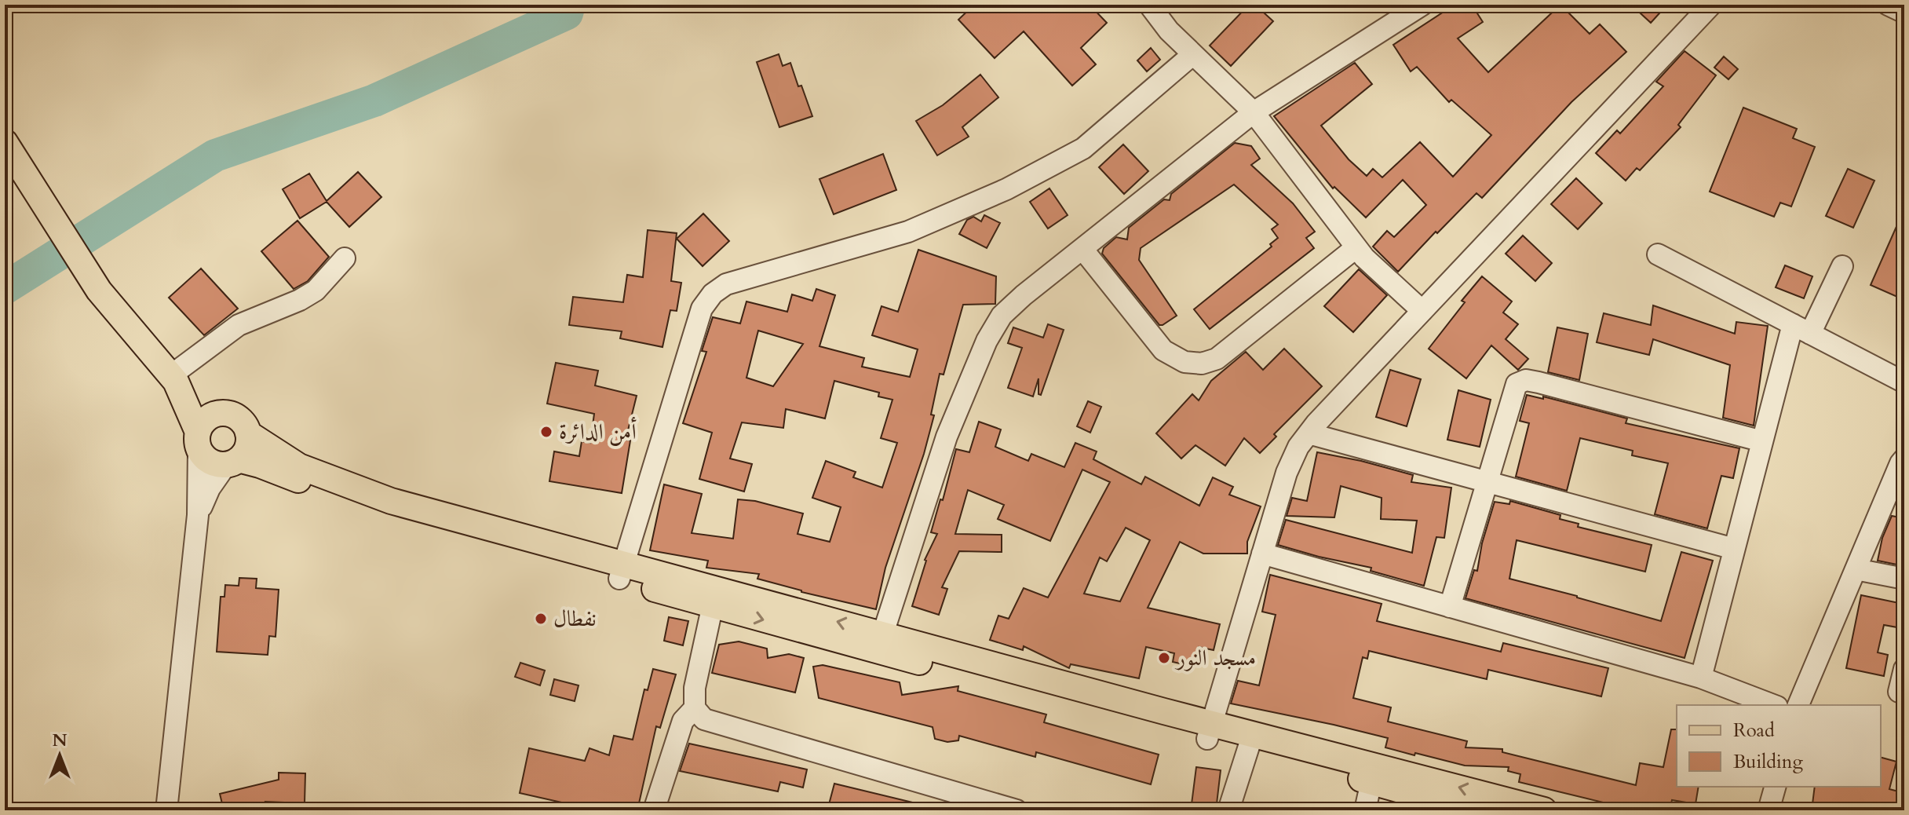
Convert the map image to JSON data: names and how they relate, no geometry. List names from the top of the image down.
{
  "places": ["أمن الدائرة", "نفطال", "مسجد النور"],
  "legend": ["Road", "Building"],
  "north": "top"
}
